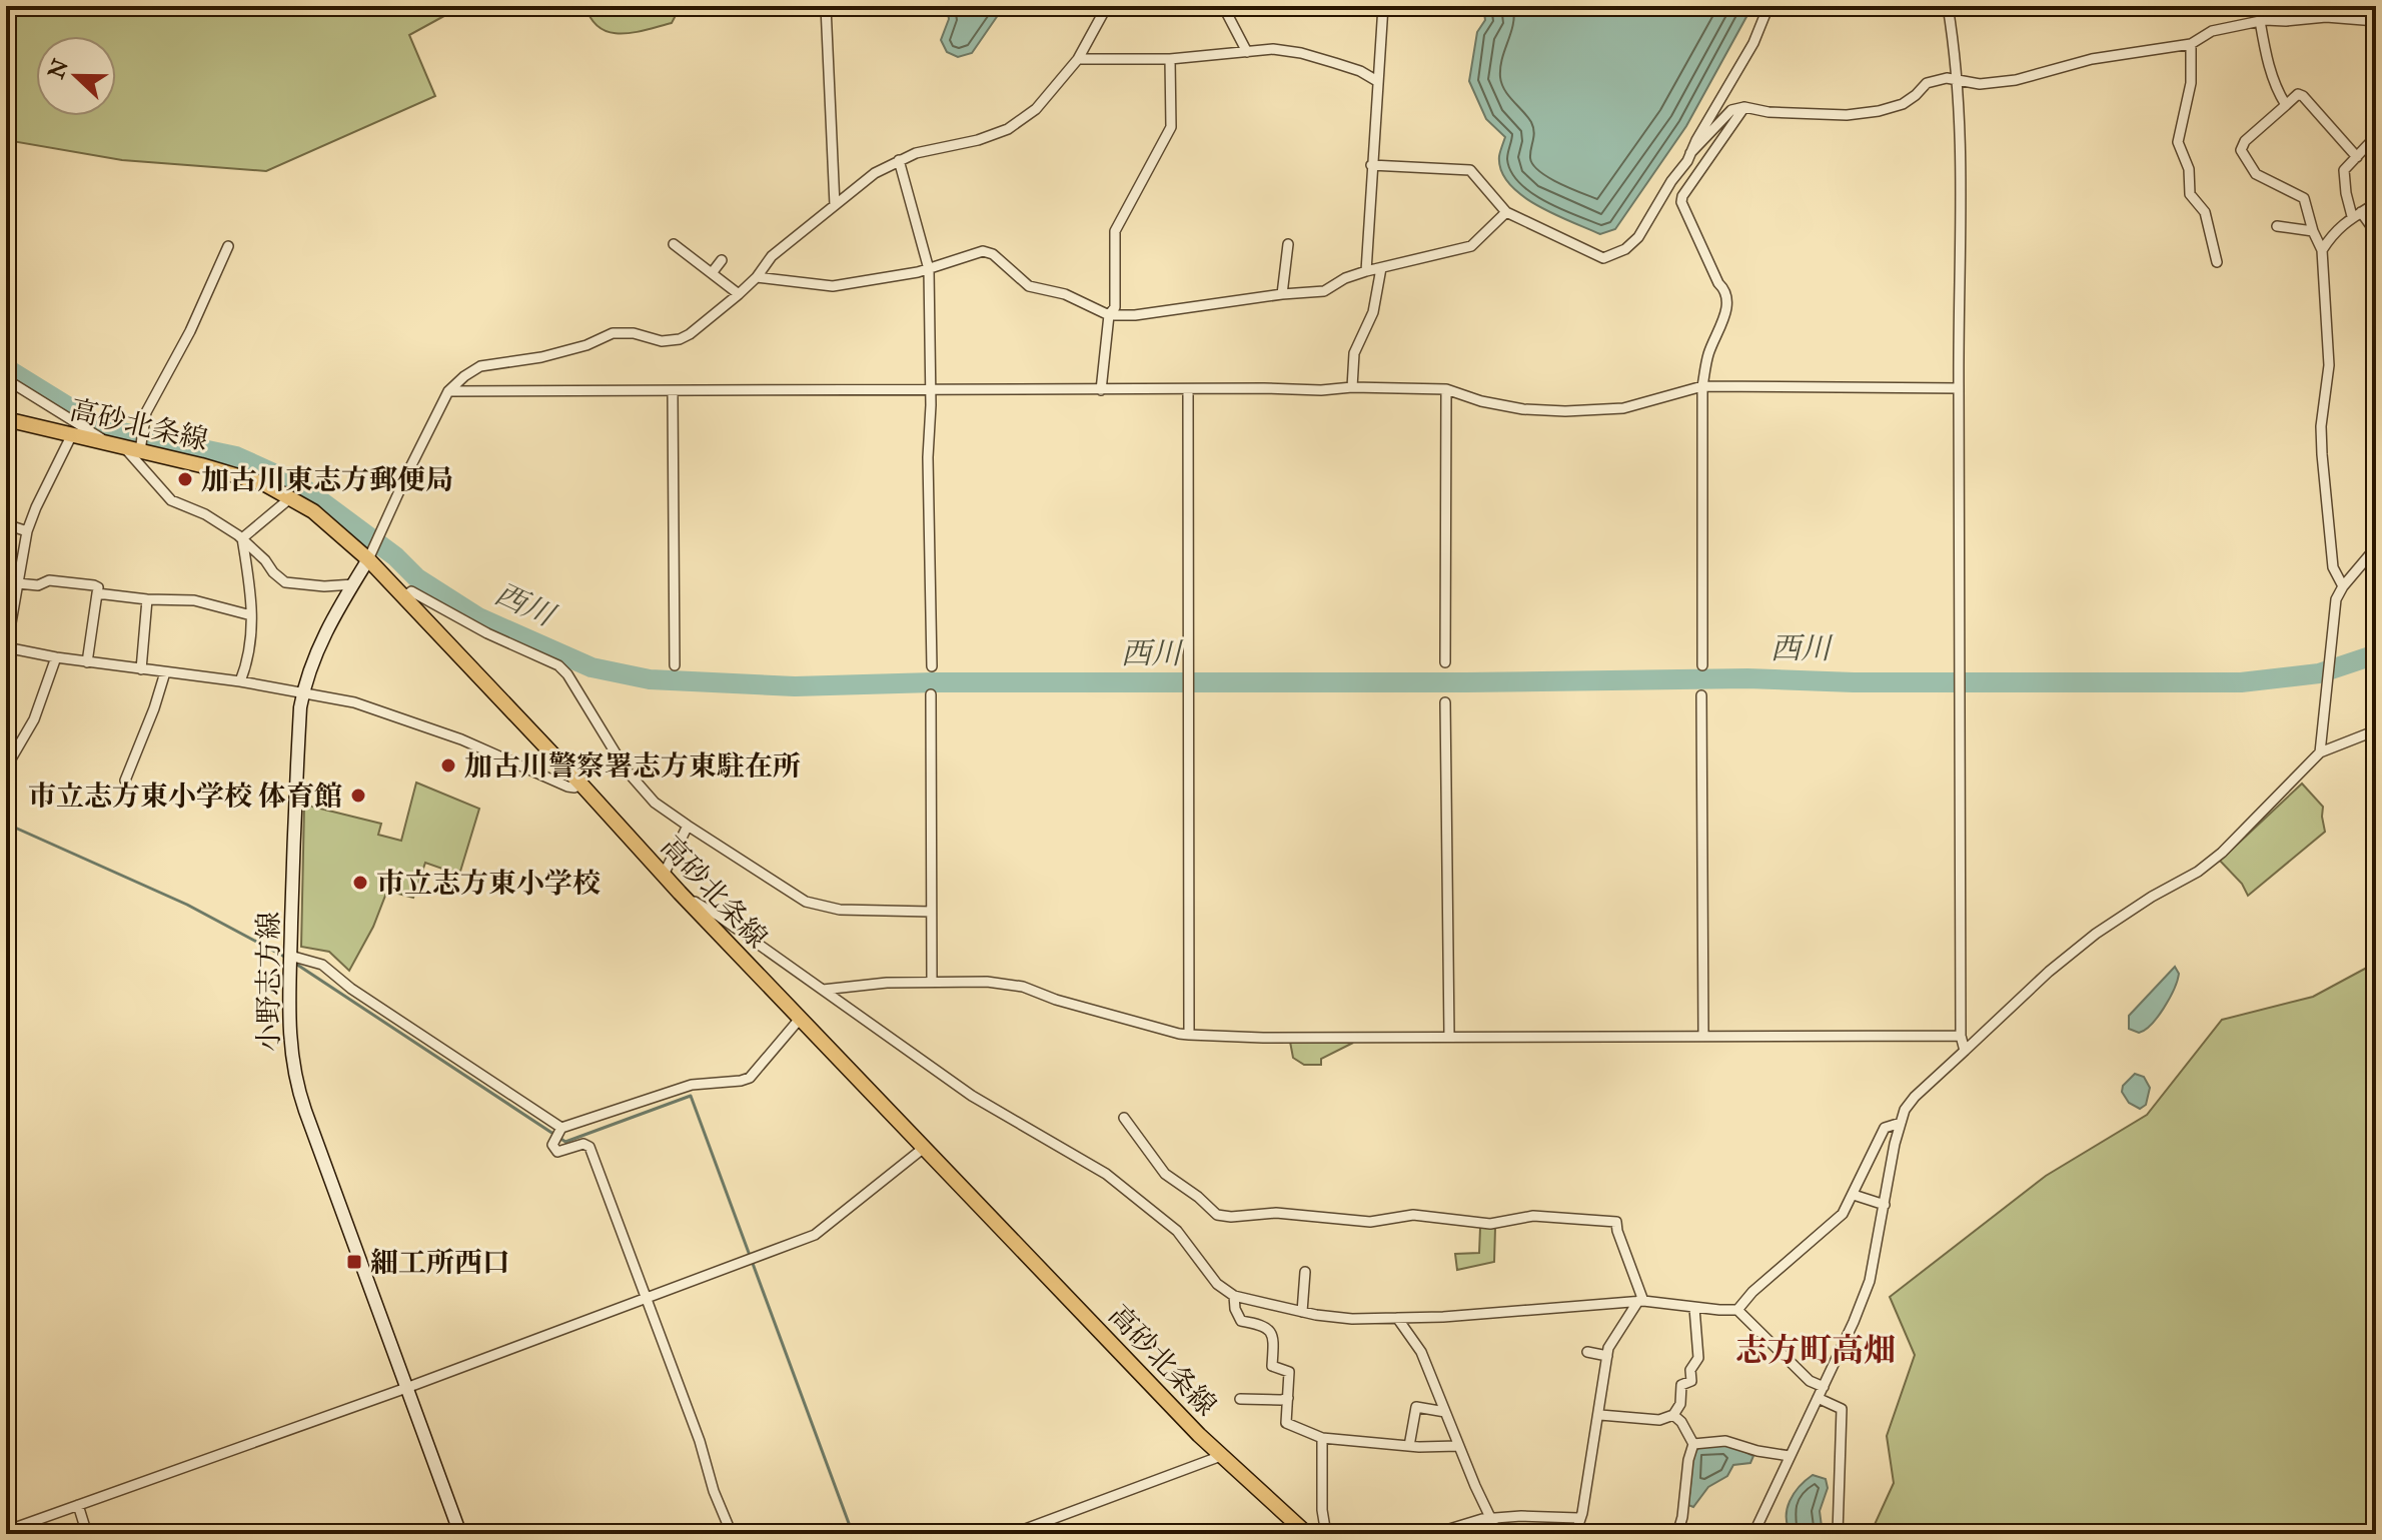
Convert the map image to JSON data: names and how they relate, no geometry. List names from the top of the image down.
{
  "streets": {
    "main road": ["高砂北条線", "小野志方線"]
  },
  "crossings": [
    ["高砂北条線", "小野志方線"]
  ],
  "districts": ["志方町高畑"],
  "water": ["西川"],
  "places": {
    "other": [
      "加古川東志方郵便局",
      "加古川警察署志方東駐在所",
      "市立志方東小学校 体育館",
      "市立志方東小学校"
    ],
    "transit": ["細工所西口"]
  },
  "north": "left"
}
